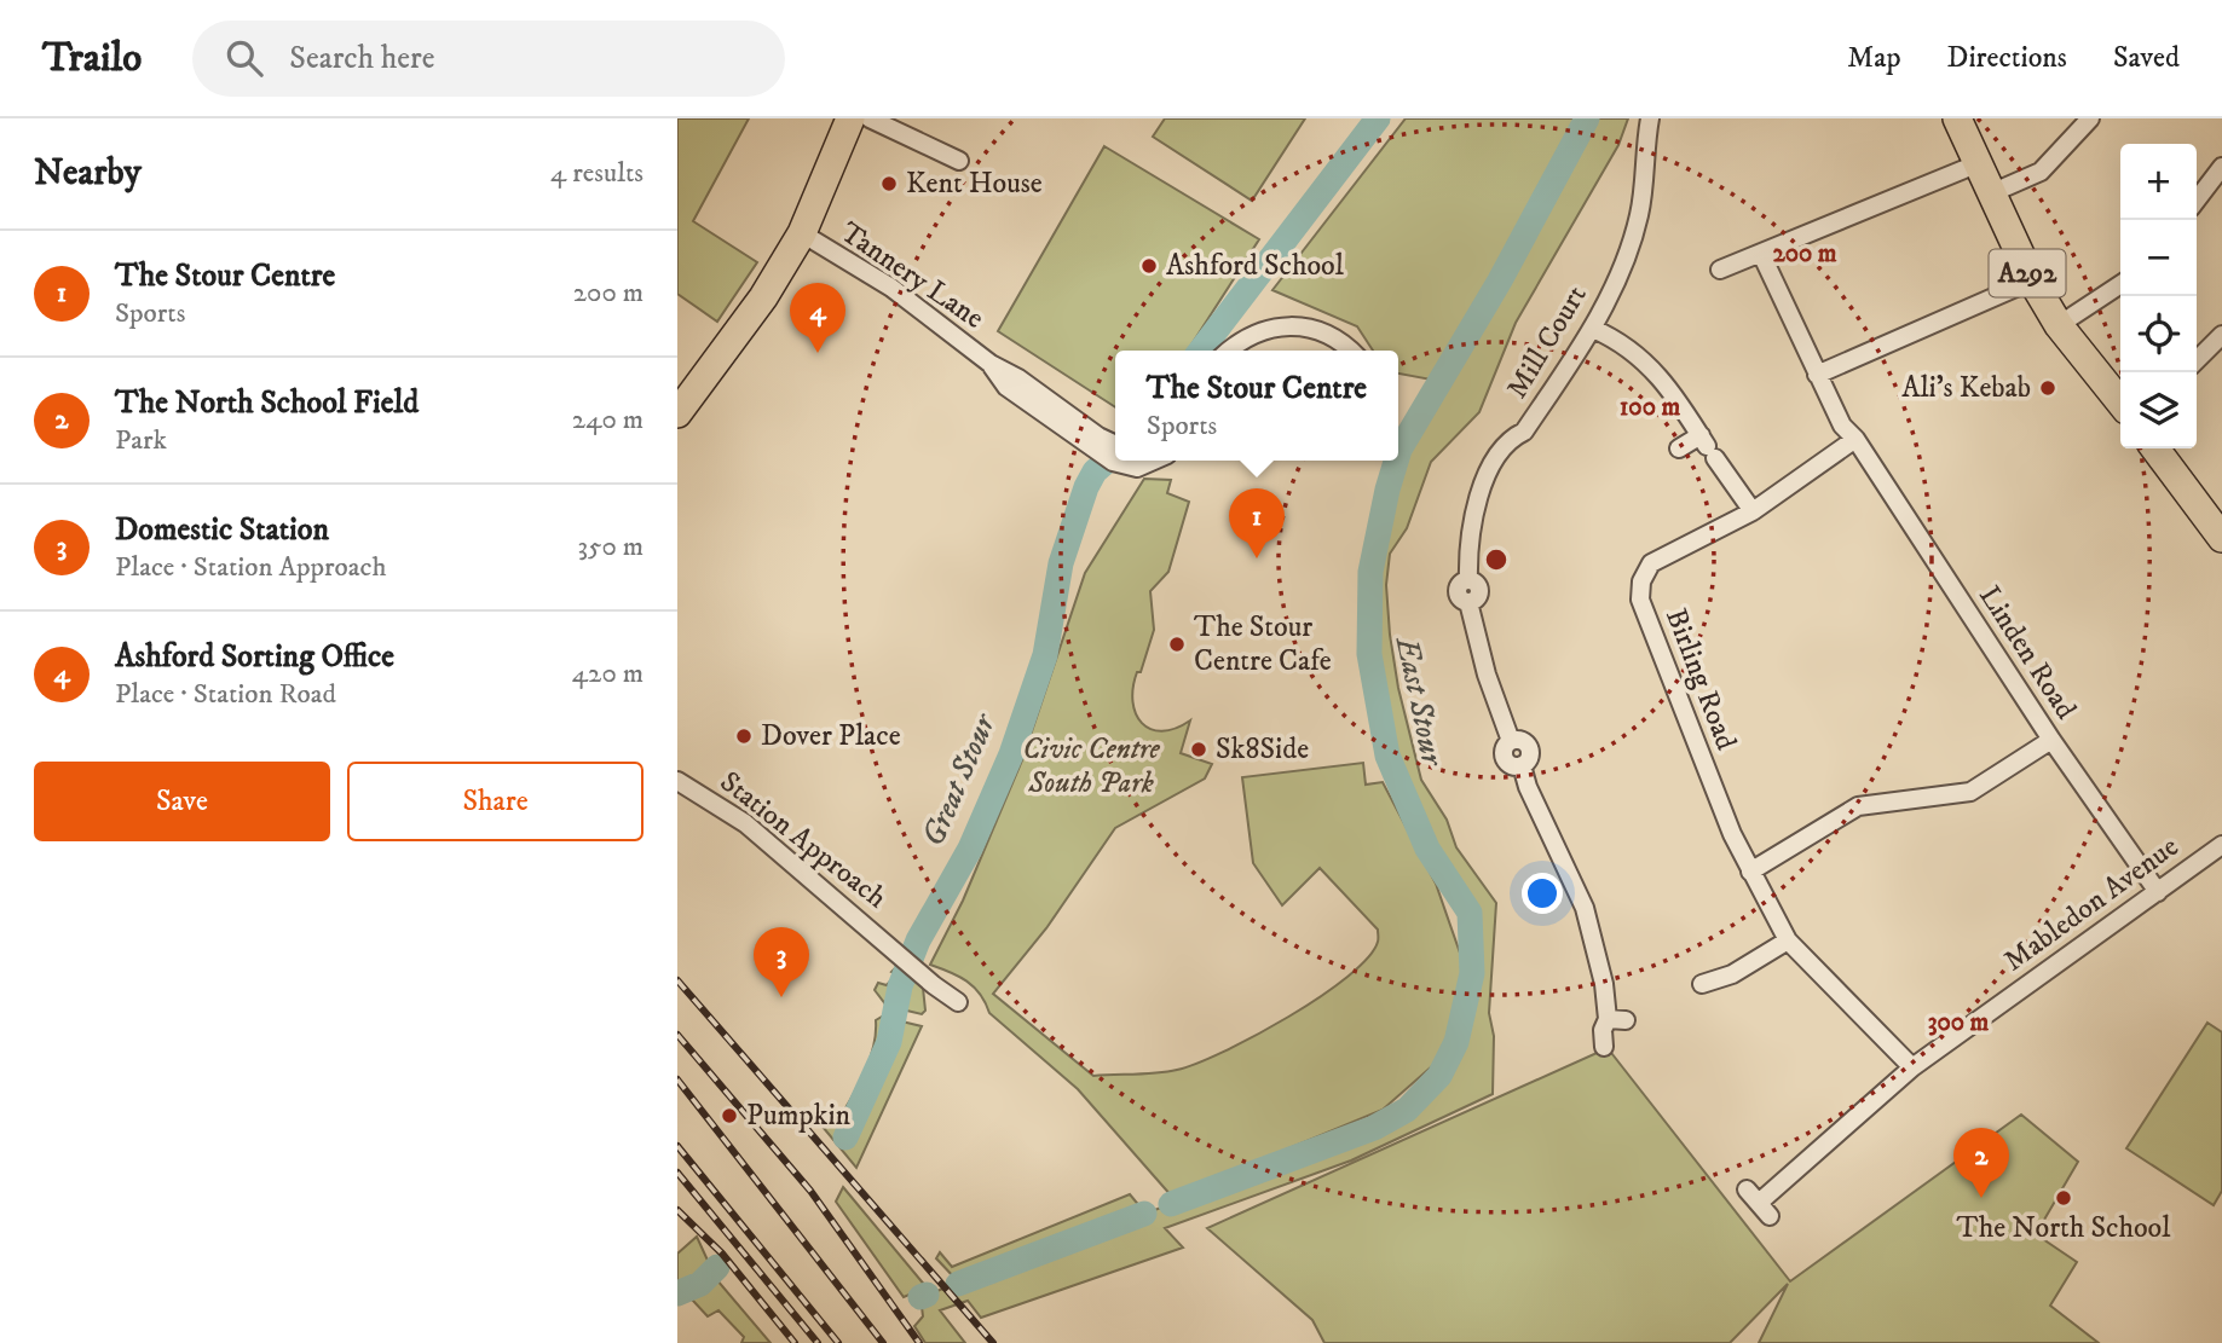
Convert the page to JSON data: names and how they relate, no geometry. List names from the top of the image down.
{
  "streets": {
    "main road": ["A292"],
    "street": [
      "Tannery Lane",
      "Mill Court",
      "Linden Road",
      "Birling Road",
      "Station Approach",
      "Mabledon Avenue"
    ]
  },
  "crossings": [
    ["Linden Road", "Birling Road"],
    ["Linden Road", "Mabledon Avenue"],
    ["Birling Road", "Mabledon Avenue"]
  ],
  "water": ["East Stour", "Great Stour"],
  "parks": ["Civic Centre South Park"],
  "places": [
    "Kent House",
    "Ashford School",
    "Ali's Kebab",
    "The Stour Centre Cafe",
    "Dover Place",
    "Sk8Side",
    "Pumpkin",
    "The North School"
  ],
  "page": {
    "header": "Trailo",
    "search": "Search here",
    "nav": ["Map", "Directions", "Saved"],
    "heading": ["Nearby", "4 results"],
    "map_buttons": ["+", "−"],
    "list": [
      {
        "mark": "1",
        "name": "The Stour Centre",
        "note": "Sports",
        "value": "200 m"
      },
      {
        "mark": "2",
        "name": "The North School Field",
        "note": "Park",
        "value": "240 m"
      },
      {
        "mark": "3",
        "name": "Domestic Station",
        "note": "Place · Station Approach",
        "value": "350 m"
      },
      {
        "mark": "4",
        "name": "Ashford Sorting Office",
        "note": "Place · Station Road",
        "value": "420 m"
      }
    ],
    "pins": [
      "4",
      "1",
      "3",
      "2"
    ],
    "popup": ["The Stour Centre", "Sports"],
    "buttons": ["Save", "Share"]
  },
  "rings": ["200 m", "100 m", "300 m"]
}
